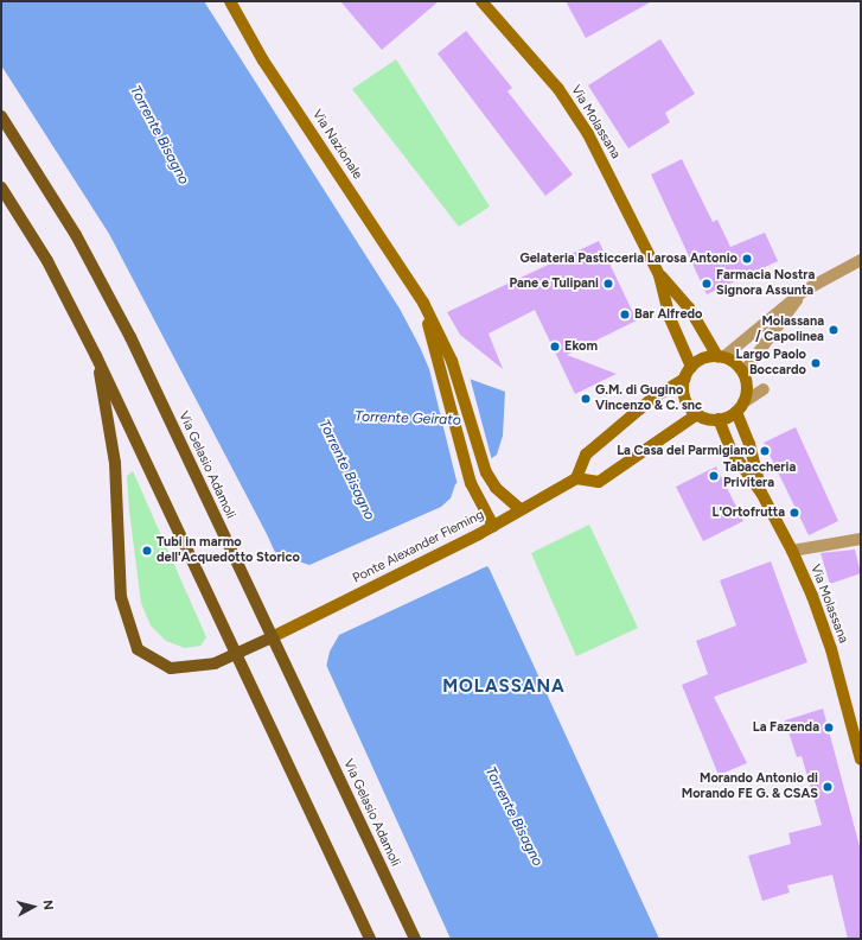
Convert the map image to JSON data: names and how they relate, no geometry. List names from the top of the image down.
{
  "streets": {
    "main road": [
      "Via Molassana",
      "Via Nazionale",
      "Via Gelasio Adamoli",
      "Ponte Alexander Fleming"
    ]
  },
  "crossings": [
    ["Via Nazionale", "Ponte Alexander Fleming"],
    ["Via Gelasio Adamoli", "Ponte Alexander Fleming"]
  ],
  "districts": ["MOLASSANA"],
  "water": ["Torrente Bisagno", "Torrente Geirato"],
  "places": [
    "Gelateria Pasticceria Larosa Antonio",
    "Pane e Tulipani",
    "Farmacia Nostra Signora Assunta",
    "Bar Alfredo",
    "Molassana / Capolinea",
    "Ekom",
    "Largo Paolo Boccardo",
    "G.M. di Gugino Vincenzo & C. snc",
    "La Casa del Parmigiano",
    "Tabaccheria Privitera",
    "L'Ortofrutta",
    "Tubi in marmo dell'Acquedotto Storico",
    "La Fazenda",
    "Morando Antonio di Morando FE G. & CSAS"
  ],
  "north": "right"
}
